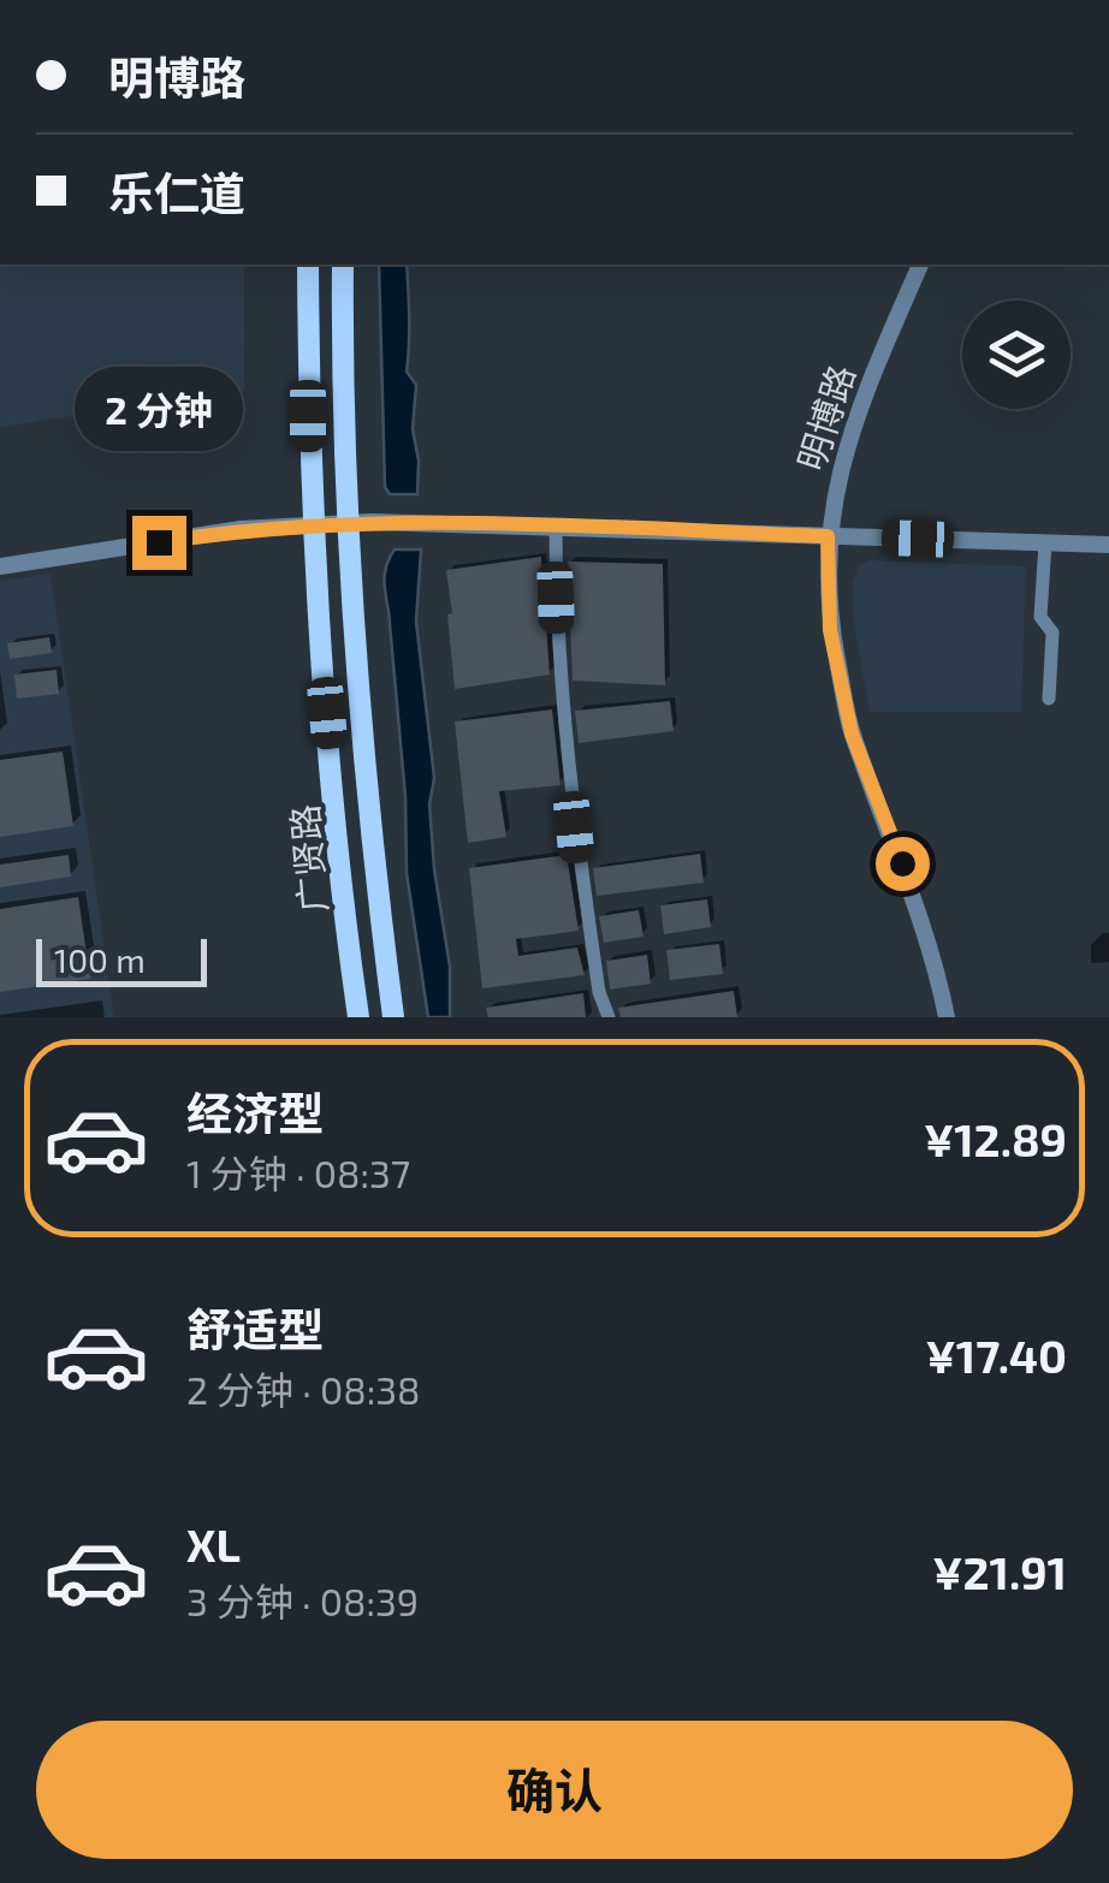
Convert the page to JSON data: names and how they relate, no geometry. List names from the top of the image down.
{
  "streets": {
    "main road": ["广贤路"],
    "street": ["明博路"]
  },
  "scale_bar": "100 m",
  "page": {
    "banner": ["明博路", "乐仁道"],
    "bubble": "2 分钟",
    "scale": "100 m",
    "list": [
      {
        "name": "经济型",
        "note": "1 分钟 · 08:37",
        "value": "¥12.89"
      },
      {
        "name": "舒适型",
        "note": "2 分钟 · 08:38",
        "value": "¥17.40"
      },
      {
        "name": "XL",
        "note": "3 分钟 · 08:39",
        "value": "¥21.91"
      }
    ],
    "buttons": "确认"
  }
}
